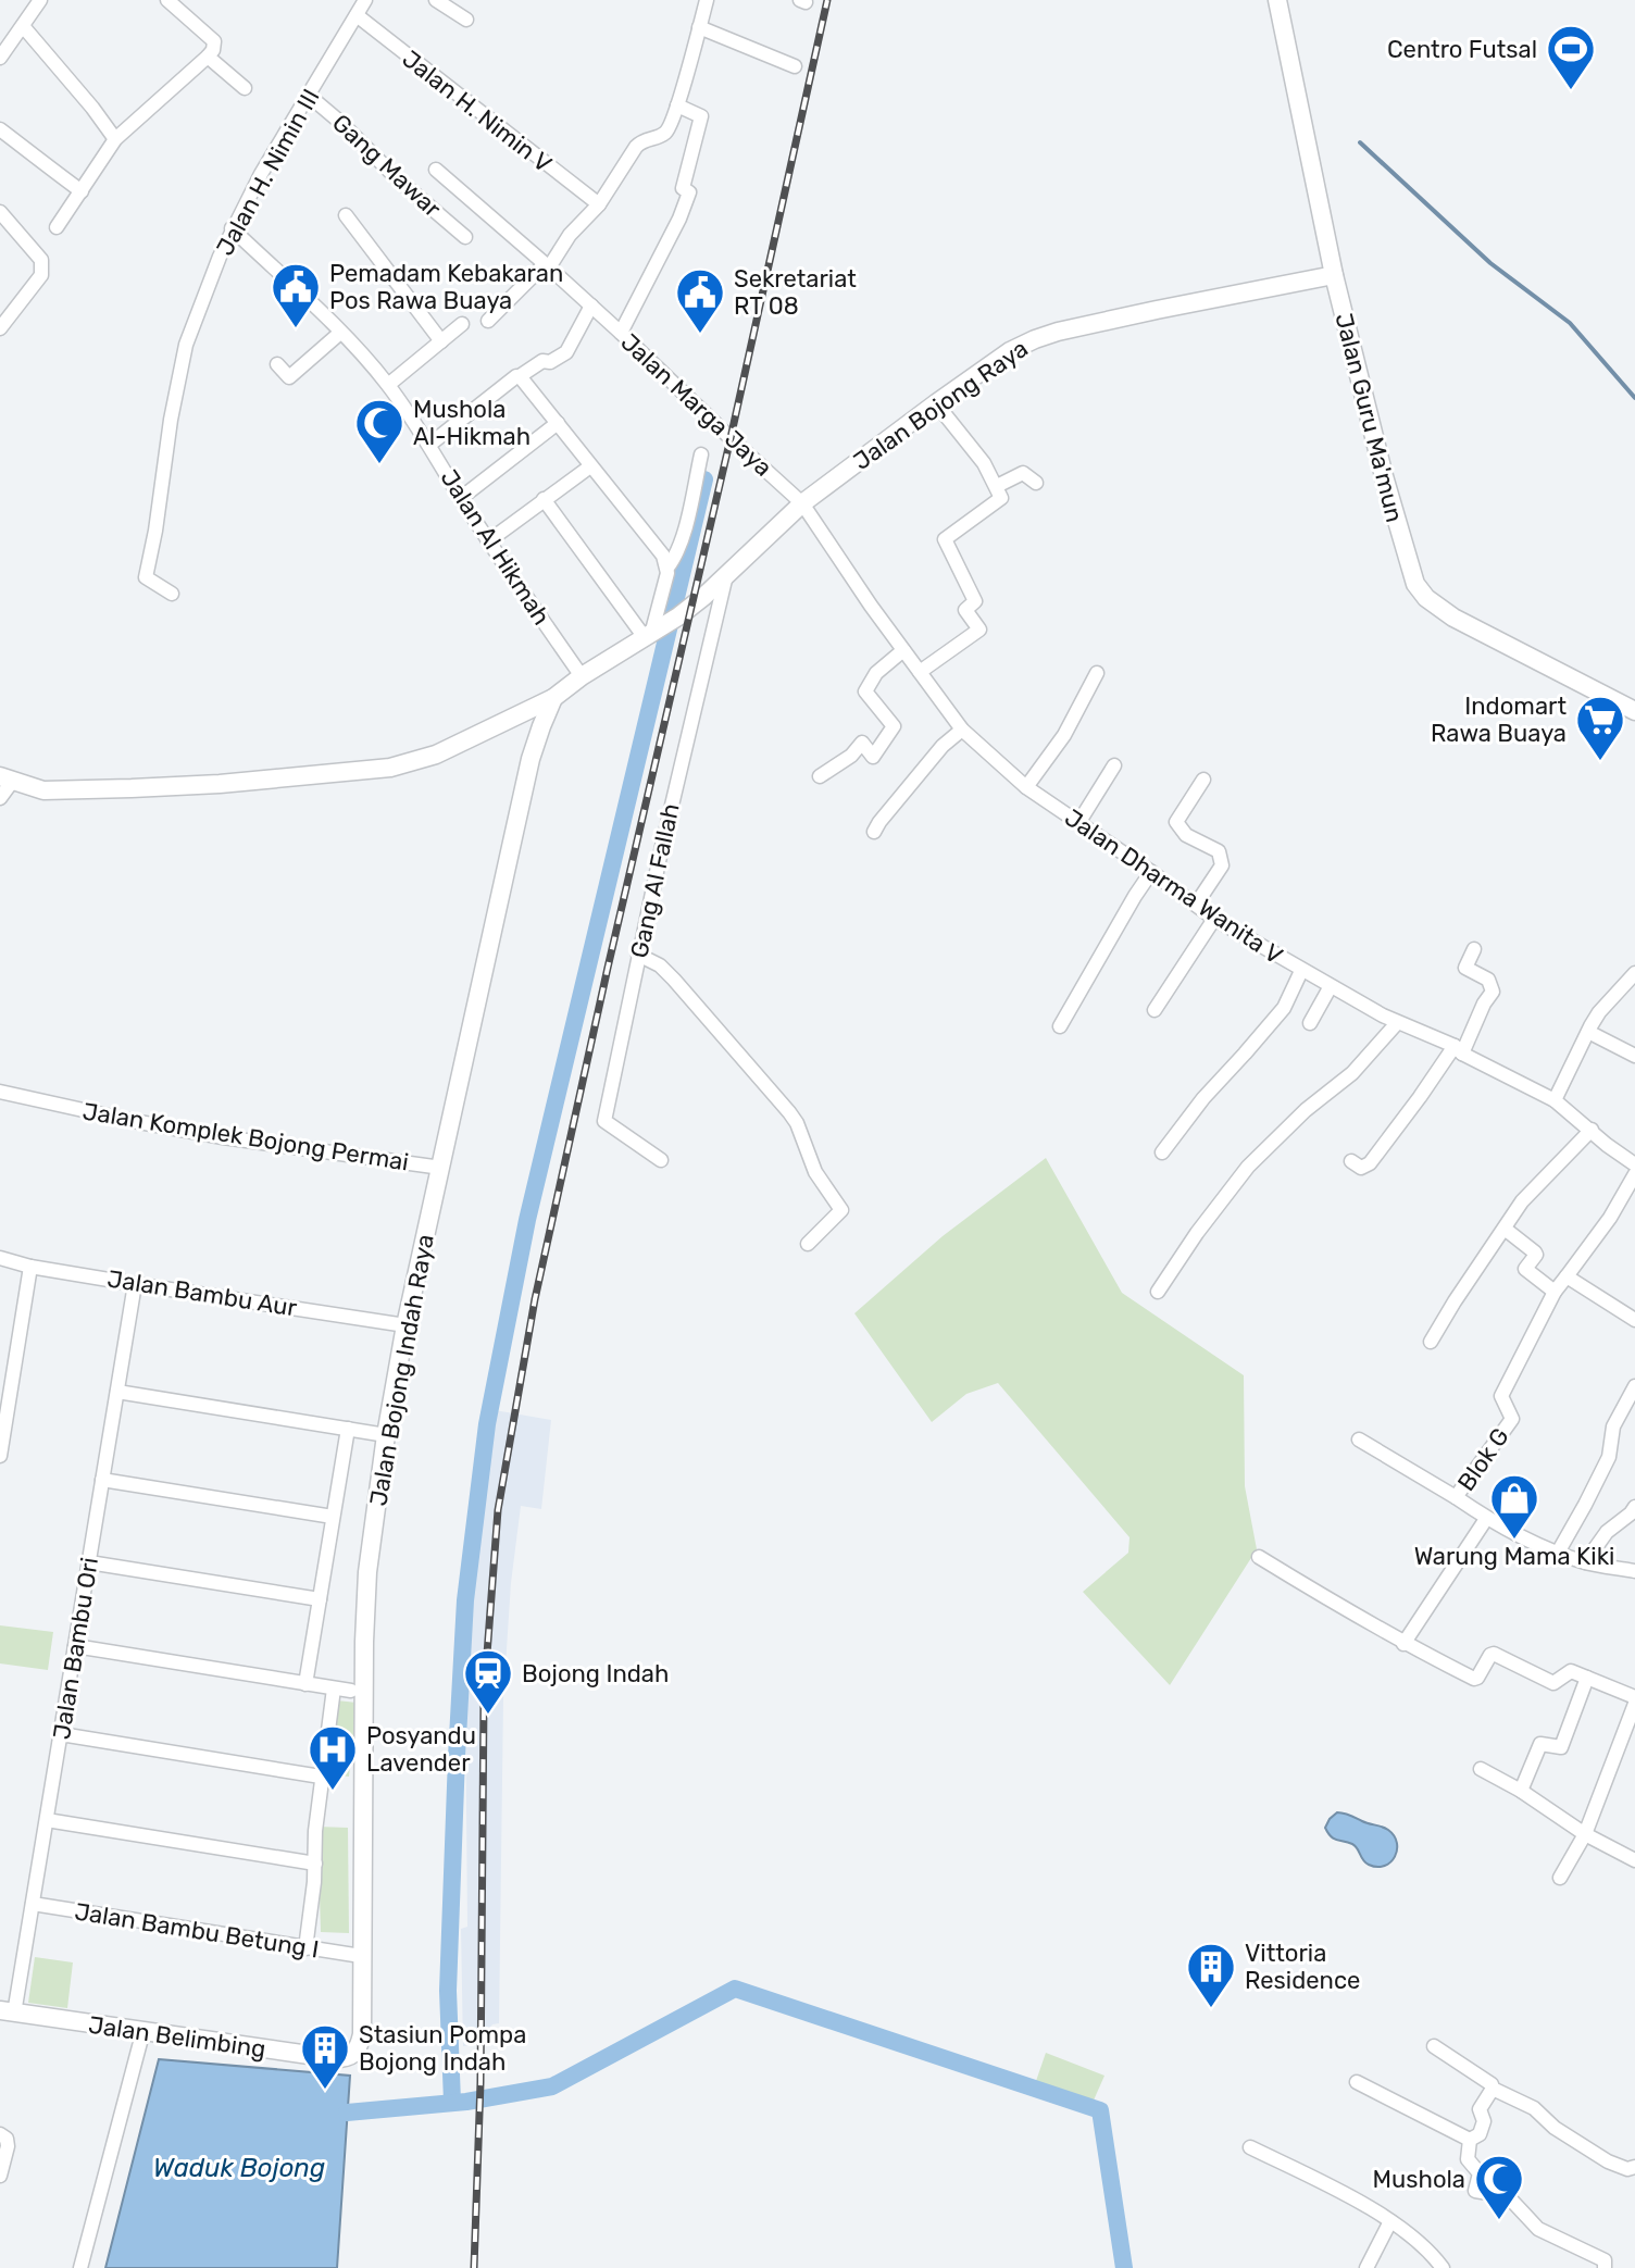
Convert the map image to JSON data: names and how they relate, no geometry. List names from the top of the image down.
{
  "streets": {
    "street": [
      "Jalan H. Nimin V",
      "Gang Mawar",
      "Jalan H. Nimin III",
      "Jalan Marga Jaya",
      "Jalan Bojong Raya",
      "Jalan Guru Ma'mun",
      "Jalan Al Hikmah",
      "Gang Al Fallah",
      "Jalan Dharma Wanita V",
      "Jalan Komplek Bojong Permai",
      "Jalan Bambu Aur",
      "Jalan Bojong Indah Raya",
      "Blok G",
      "Jalan Bambu Ori",
      "Jalan Bambu Betung I",
      "Jalan Belimbing"
    ]
  },
  "crossings": [
    ["Jalan H. Nimin V", "Jalan H. Nimin III"],
    ["Gang Mawar", "Jalan H. Nimin III"],
    ["Jalan H. Nimin III", "Jalan Al Hikmah"],
    ["Jalan Marga Jaya", "Jalan Bojong Raya"],
    ["Jalan Marga Jaya", "Jalan Dharma Wanita V"],
    ["Jalan Bojong Raya", "Jalan Guru Ma'mun"],
    ["Jalan Bojong Raya", "Gang Al Fallah"],
    ["Jalan Bojong Raya", "Jalan Dharma Wanita V"],
    ["Jalan Komplek Bojong Permai", "Jalan Bojong Indah Raya"],
    ["Jalan Bambu Aur", "Jalan Bojong Indah Raya"],
    ["Jalan Bambu Aur", "Jalan Bambu Ori"],
    ["Jalan Bojong Indah Raya", "Jalan Bambu Betung I"],
    ["Jalan Bojong Indah Raya", "Jalan Belimbing"],
    ["Jalan Bambu Ori", "Jalan Bambu Betung I"],
    ["Jalan Bambu Ori", "Jalan Belimbing"]
  ],
  "water": ["Waduk Bojong"],
  "places": {
    "sports": ["Centro Futsal"],
    "public building": ["Pemadam Kebakaran Pos Rawa Buaya", "Sekretariat RT 08"],
    "mosque": ["Mushola Al-Hikmah", "Mushola"],
    "supermarket": ["Indomart Rawa Buaya"],
    "shop": ["Warung Mama Kiki"],
    "station": ["Bojong Indah"],
    "hospital": ["Posyandu Lavender"],
    "building": ["Vittoria Residence", "Stasiun Pompa Bojong Indah"]
  }
}
